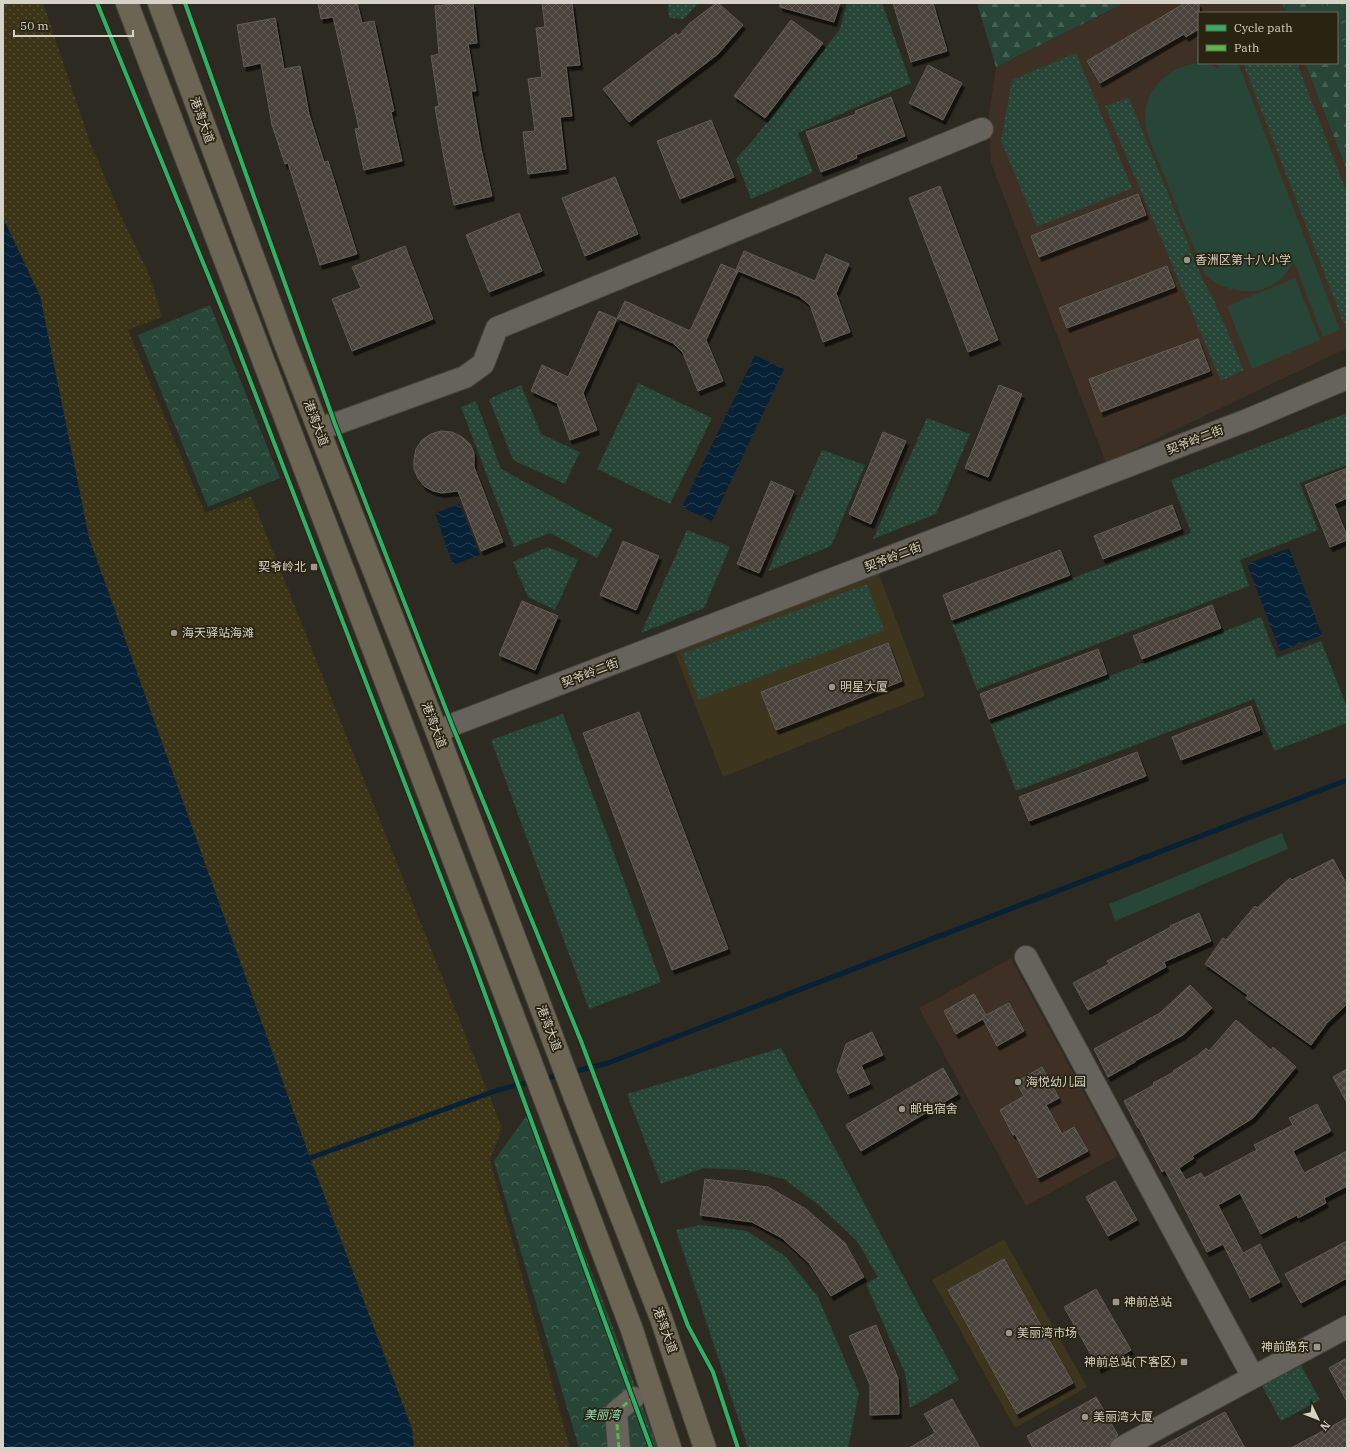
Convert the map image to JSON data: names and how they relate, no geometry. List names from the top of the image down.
{
  "streets": {
    "highway": ["港湾大道"],
    "street": ["契爷岭二街"]
  },
  "crossings": [
    ["港湾大道", "契爷岭二街"]
  ],
  "parks": ["美丽湾"],
  "places": {
    "other": [
      "香洲区第十八小学",
      "海天驿站海滩",
      "明星大厦",
      "海悦幼儿园",
      "邮电宿舍",
      "美丽湾市场",
      "美丽湾大厦"
    ],
    "transit": [
      "契爷岭北",
      "神前总站",
      "神前路东",
      "神前总站(下客区)"
    ]
  },
  "legend": ["Cycle path", "Path"],
  "scale_bar": "50 m",
  "north": "bottom right"
}
